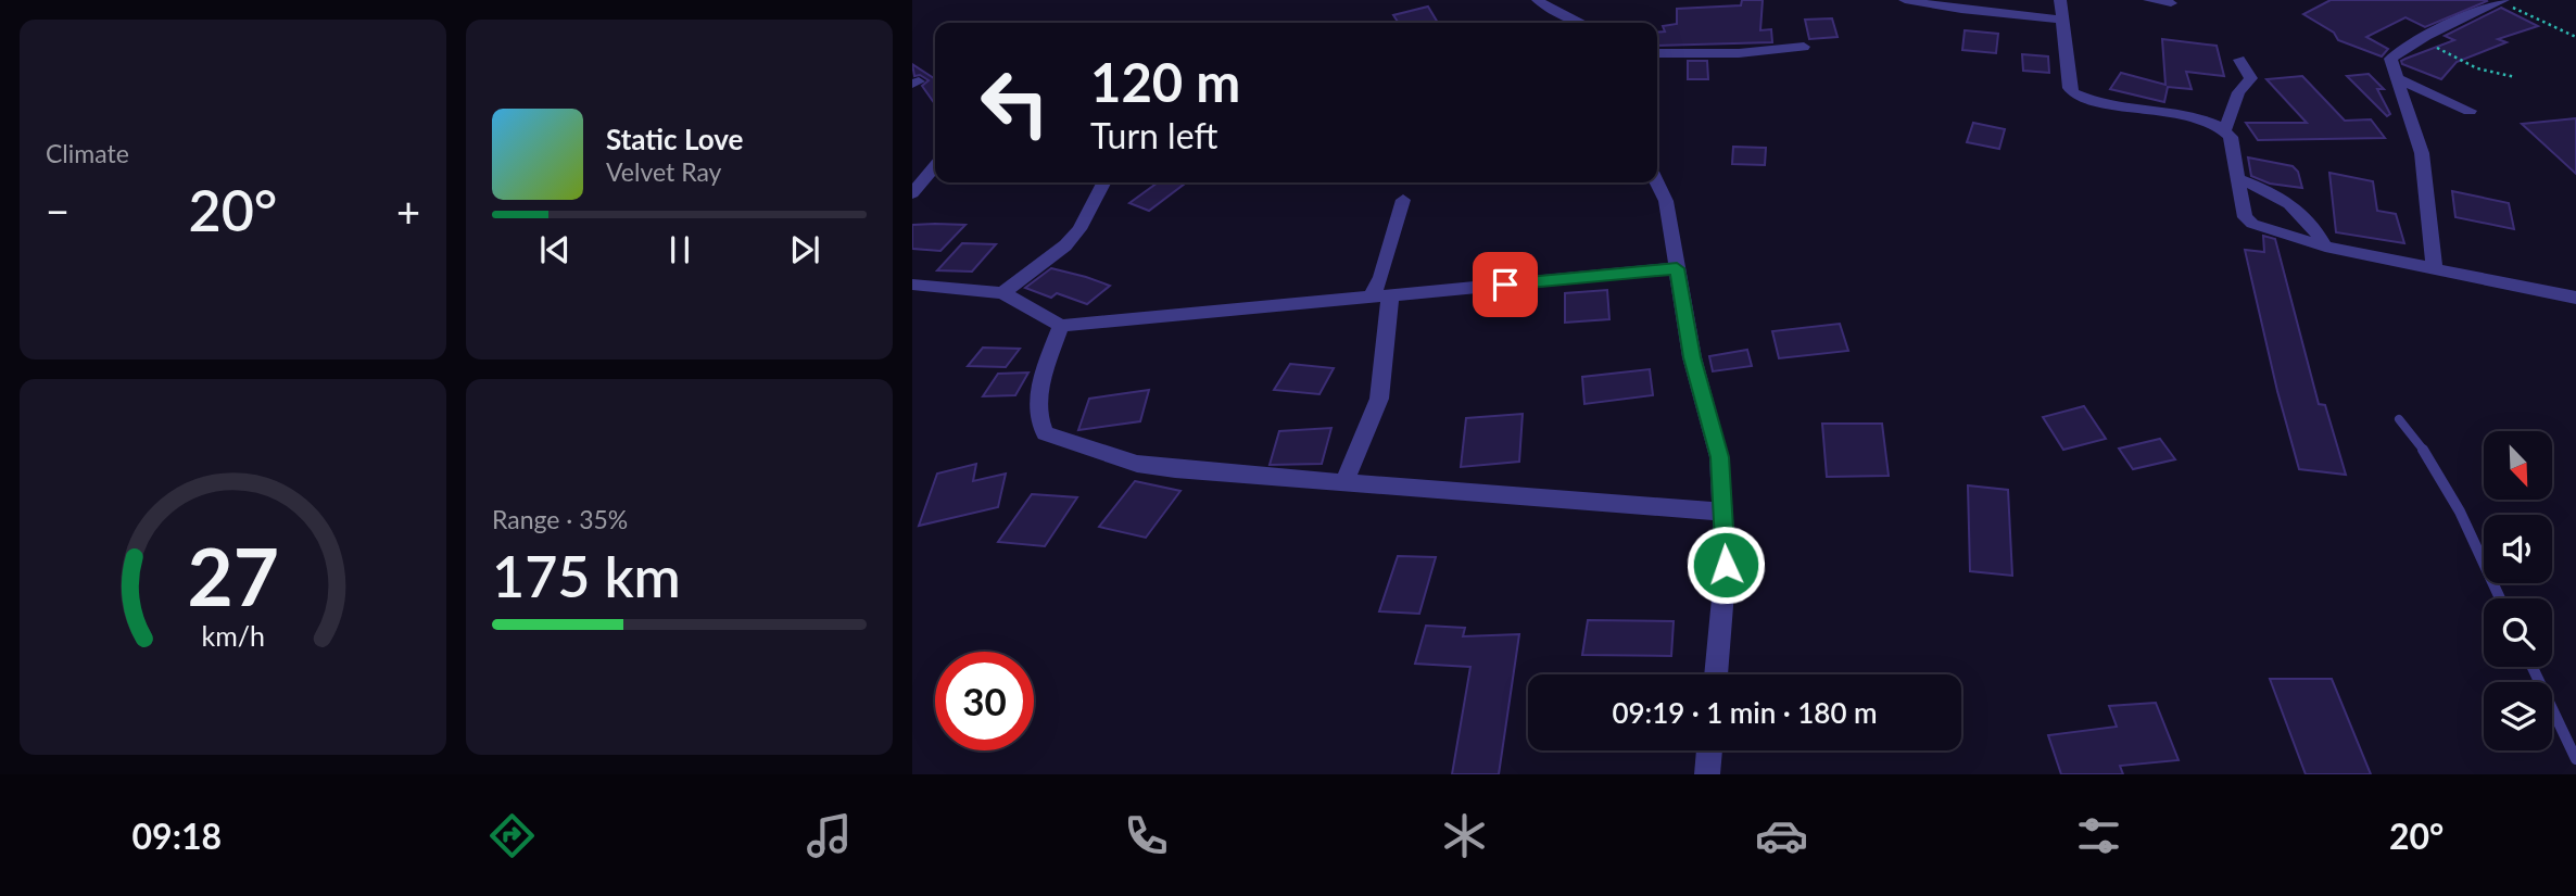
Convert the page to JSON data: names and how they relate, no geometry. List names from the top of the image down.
{
  "north": "bottom right",
  "page": {
    "tile": [
      "Climate",
      ["Range · 35%", "175 km"]
    ],
    "turn": ["120 m", "Turn left"],
    "song": ["Static Love", "Velvet Ray"],
    "heat": ["−", "20°", "+"],
    "limit": "30",
    "trip": "09:19 · 1 min · 180 m",
    "tabs": ["09:18", "20°"],
    "gauge": ["27", "km/h"]
  }
}
